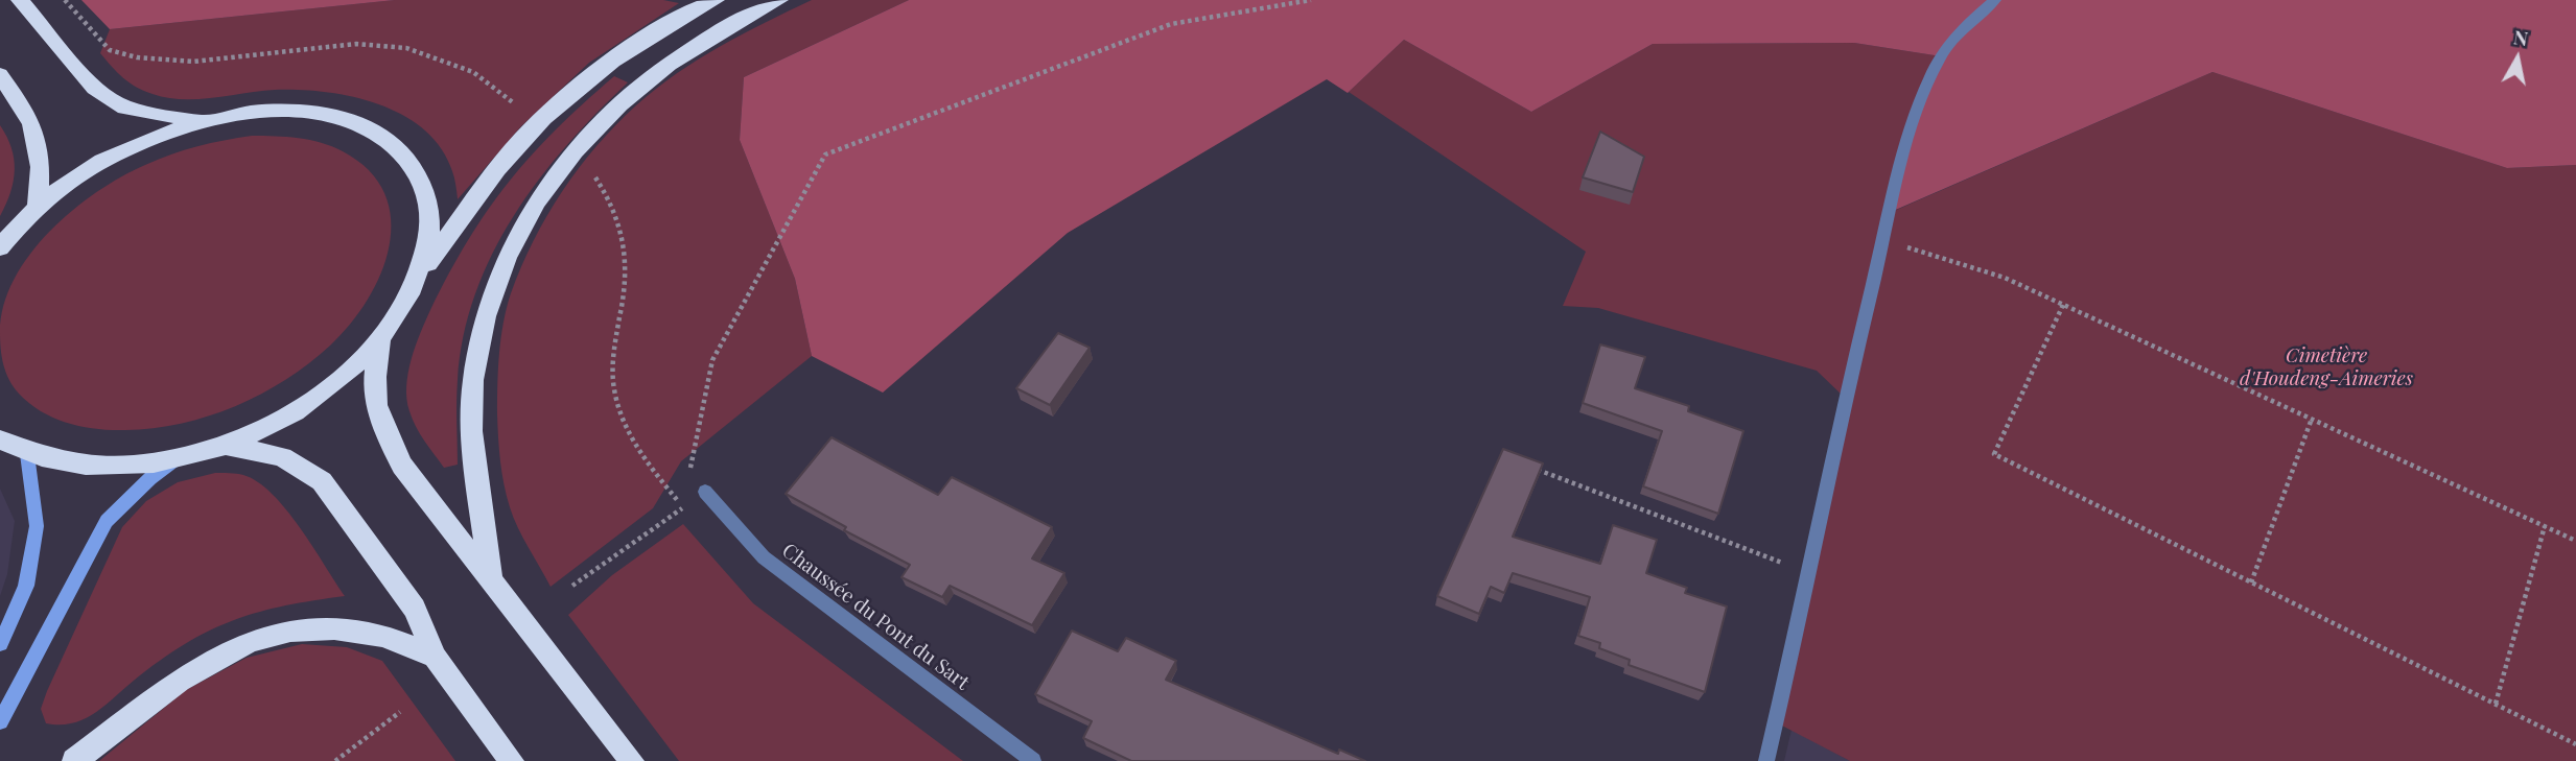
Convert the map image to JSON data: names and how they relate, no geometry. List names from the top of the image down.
{
  "streets": {
    "street": ["Chaussée du Pont du Sart"]
  },
  "parks": ["Cimetière d'Houdeng-Aimeries"],
  "north": "top"
}
